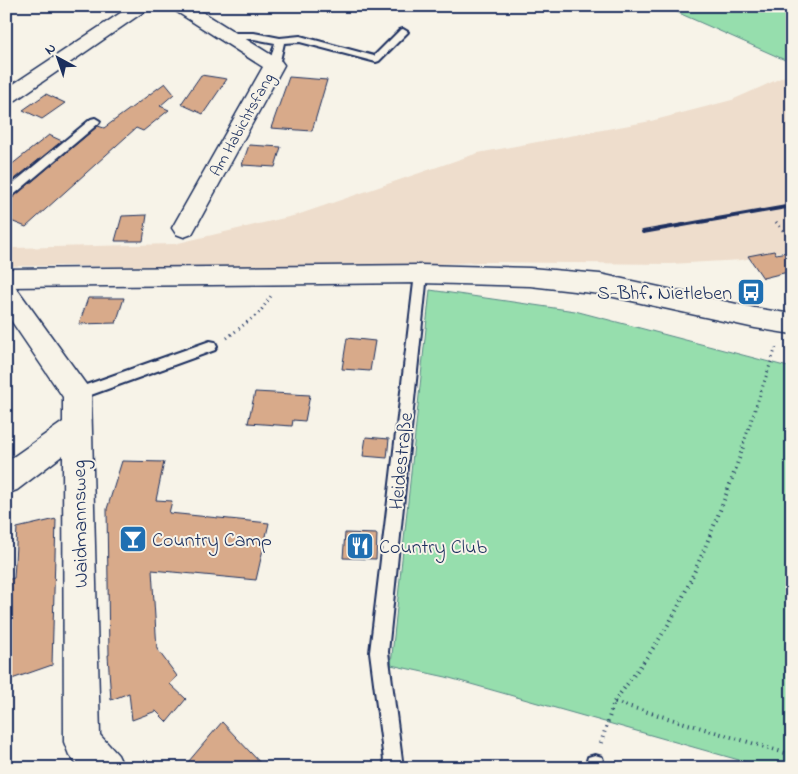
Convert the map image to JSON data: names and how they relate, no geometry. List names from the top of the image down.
{
  "streets": {
    "street": ["Am Habichtsfang", "Waidmannsweg"],
    "lane": ["Heidestraße"]
  },
  "places": {
    "bus stop": ["S-Bhf. Nietleben"],
    "bar": ["Country Camp"],
    "restaurant": ["Country Club"]
  },
  "north": "top left"
}
